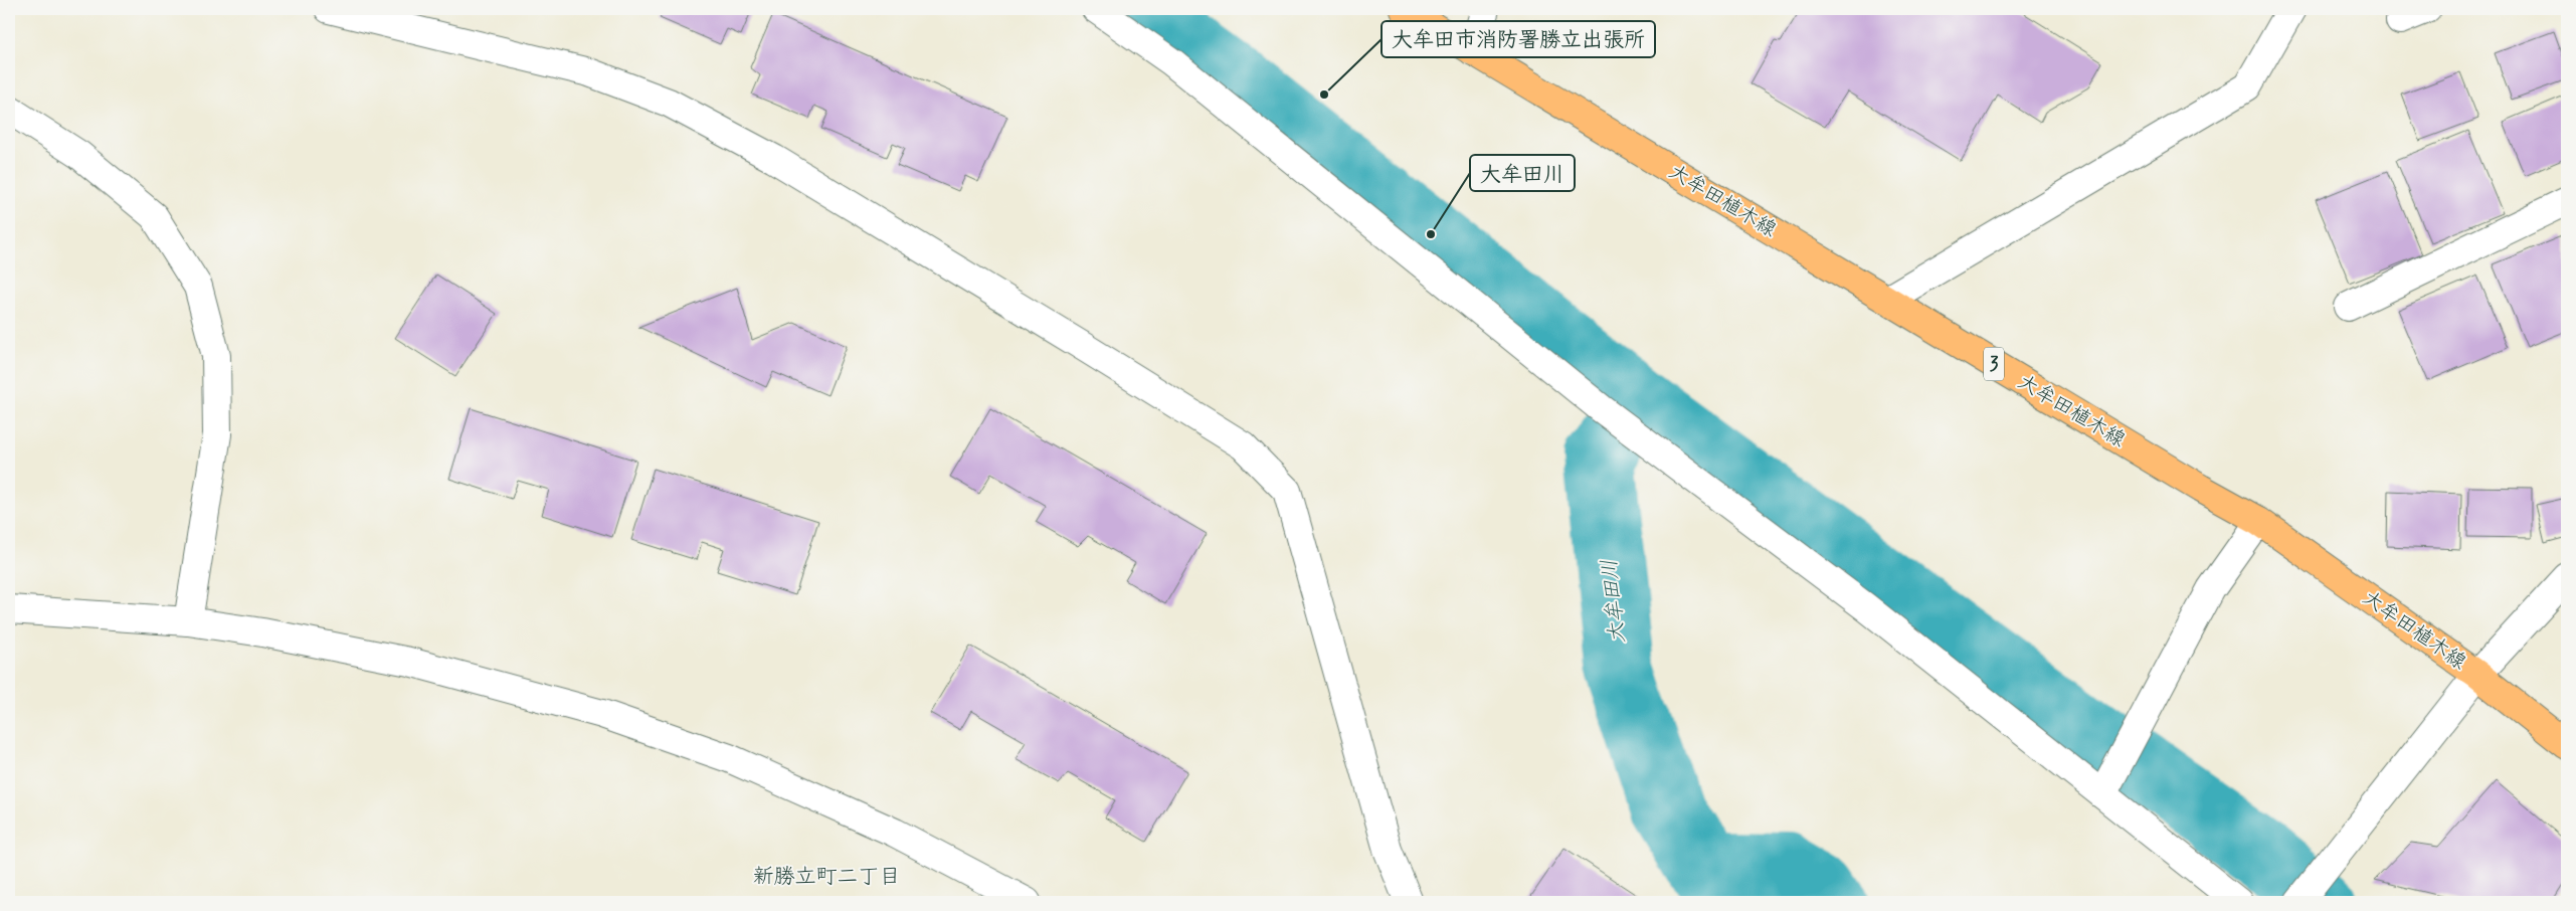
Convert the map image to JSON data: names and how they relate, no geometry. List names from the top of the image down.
{
  "streets": {
    "main road": ["大牟田植木線", "3"]
  },
  "districts": ["新勝立町二丁目"],
  "water": ["大牟田川"],
  "places": ["大牟田市消防署勝立出張所", "大牟田川"]
}
